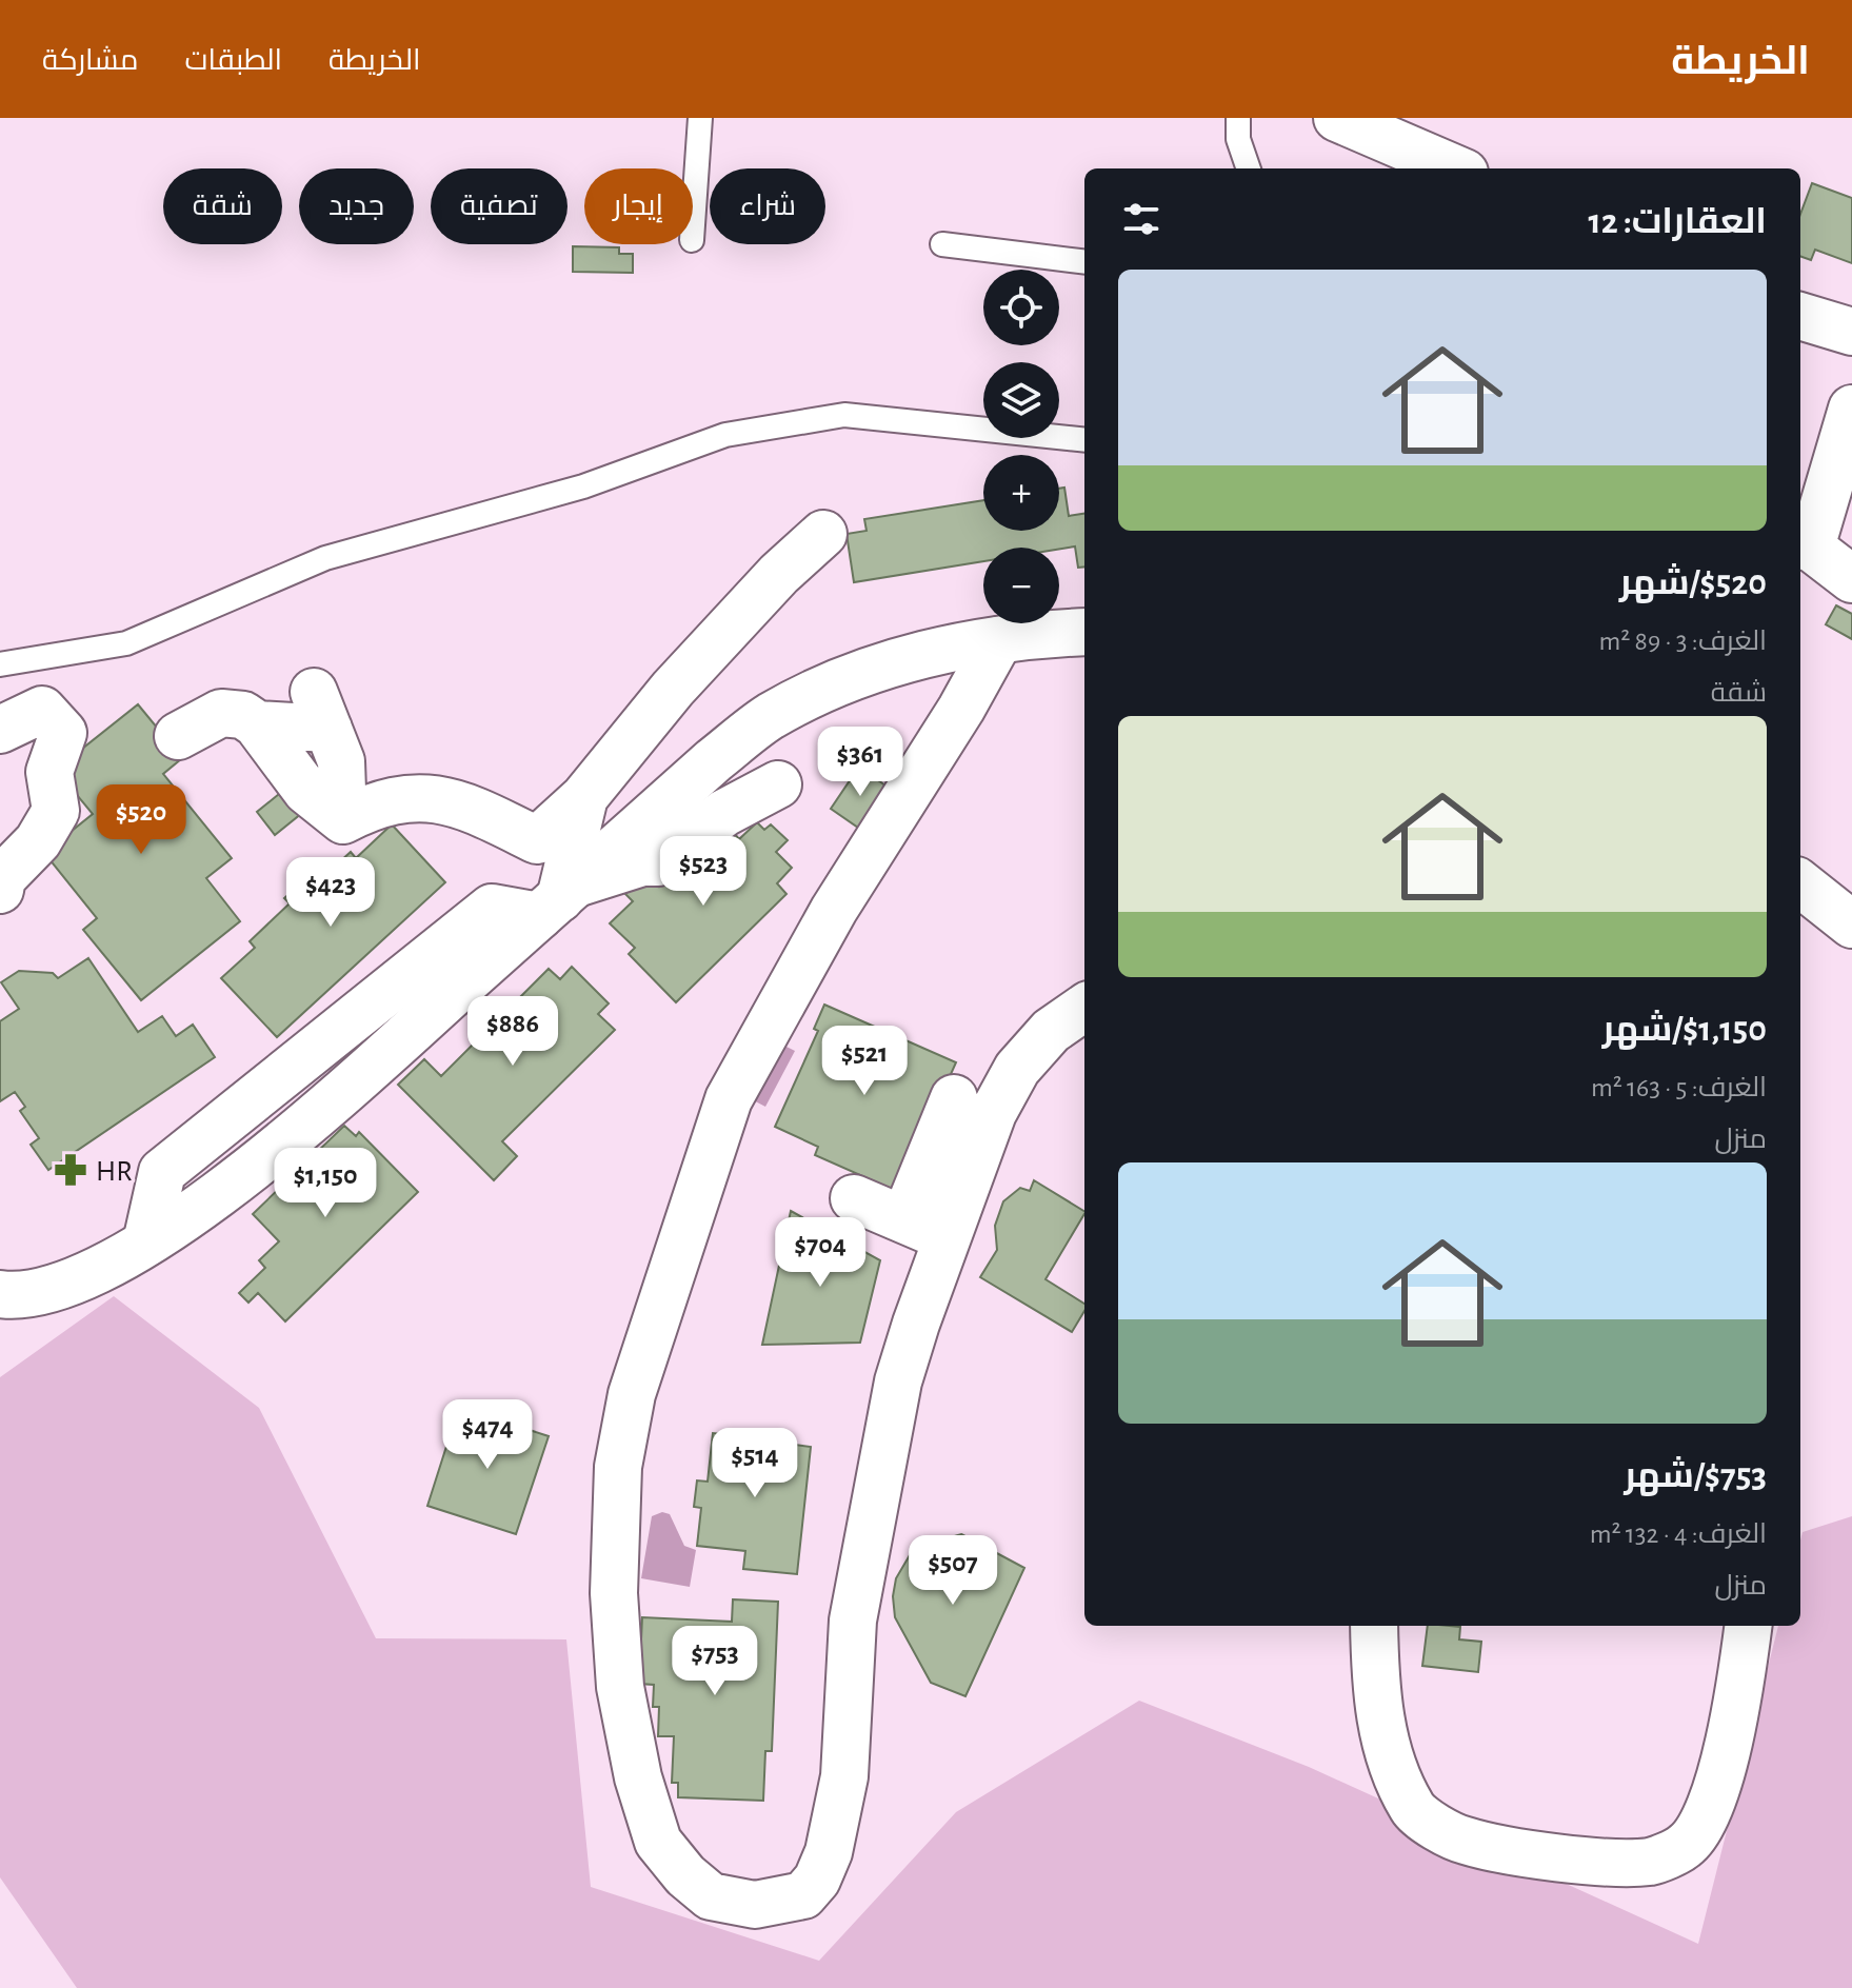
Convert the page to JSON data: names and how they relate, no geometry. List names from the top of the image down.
{
  "places": {
    "pharmacy": ["HR"]
  },
  "page": {
    "header": "الخريطة",
    "nav": ["الخريطة", "الطبقات", "مشاركة"],
    "chip": [
      "شراء",
      "إيجار",
      "تصفية",
      "جديد",
      "شقة"
    ],
    "heading": "العقارات: 12",
    "map_buttons": ["+", "−"],
    "list": [
      {
        "name": "$520/شهر",
        "note": "الغرف: 3 · 89 m² · شقة"
      },
      {
        "name": "$1,150/شهر",
        "note": "الغرف: 5 · 163 m² · منزل"
      },
      {
        "name": "$753/شهر",
        "note": "الغرف: 4 · 132 m² · منزل"
      }
    ],
    "price": [
      "$361",
      "$520",
      "$523",
      "$423",
      "$886",
      "$521",
      "$1,150",
      "$704",
      "$474",
      "$514",
      "$507",
      "$753"
    ]
  }
}
